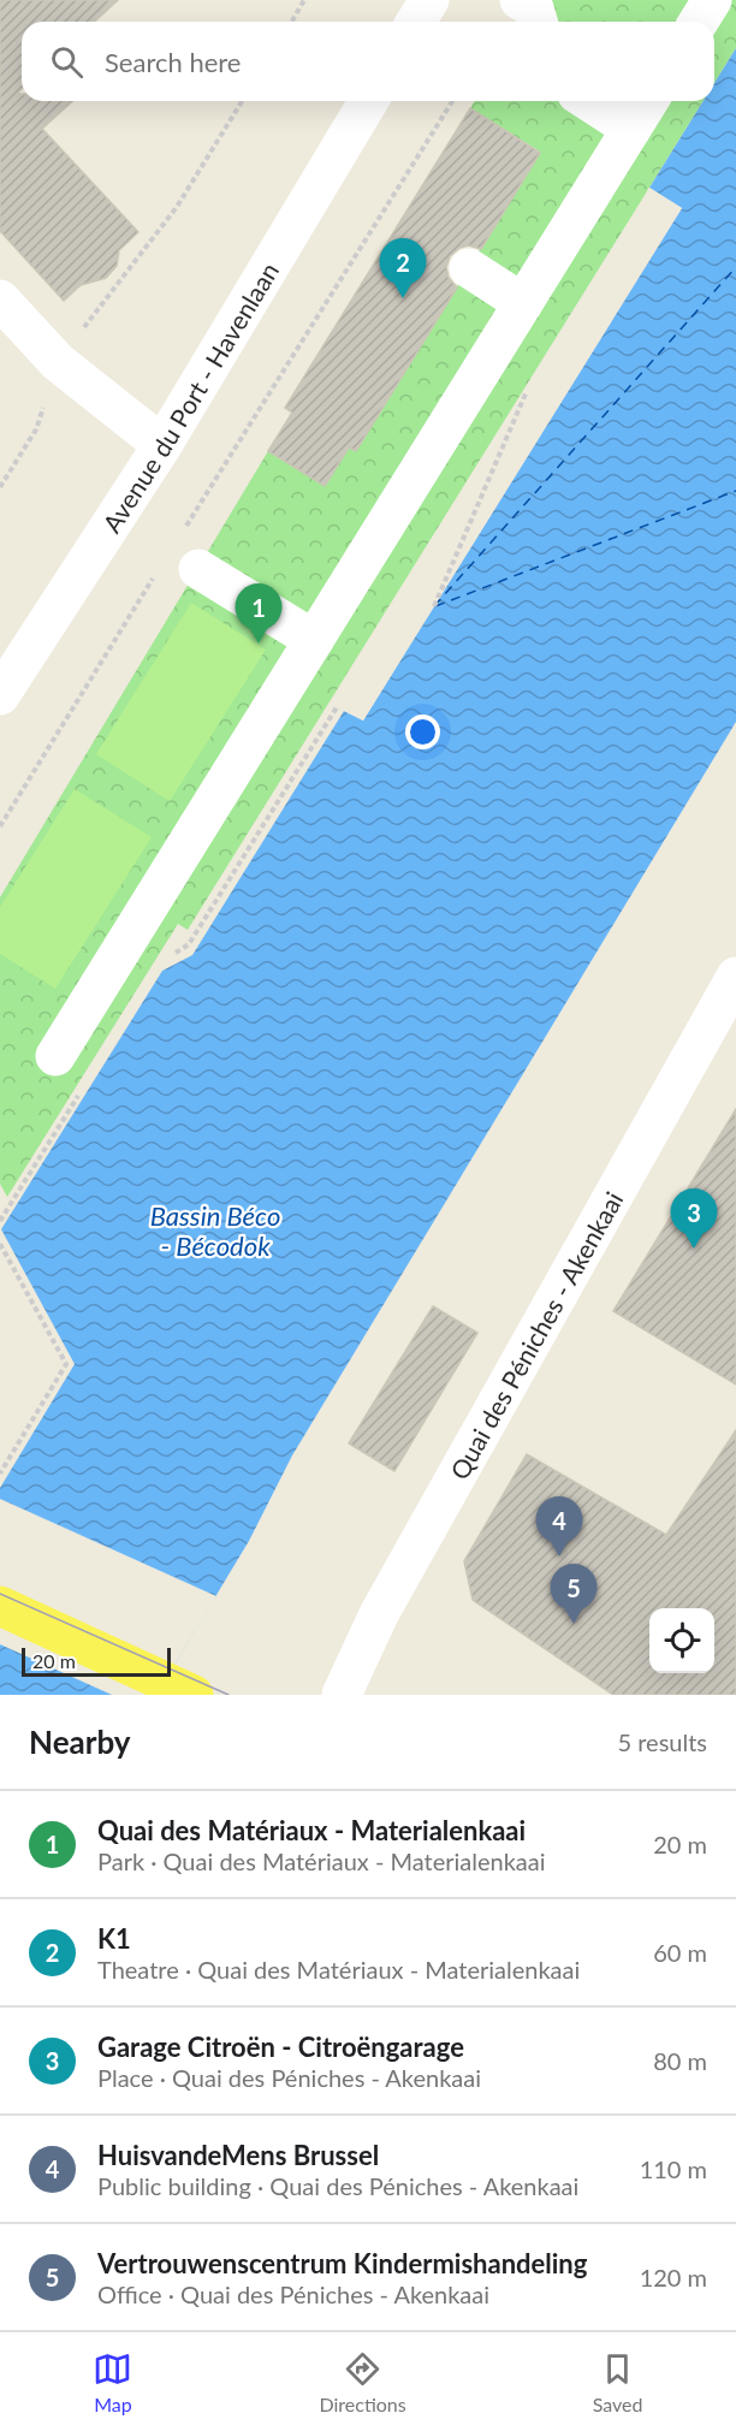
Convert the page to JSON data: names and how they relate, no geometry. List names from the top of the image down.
{
  "streets": {
    "street": ["Avenue du Port - Havenlaan", "Quai des Péniches - Akenkaai"]
  },
  "water": ["Bassin Béco - Bécodok"],
  "scale_bar": "20 m",
  "page": {
    "search": "Search here",
    "pins": [
      "2",
      "1",
      "3",
      "4",
      "5"
    ],
    "scale": "20 m",
    "heading": ["Nearby", "5 results"],
    "list": [
      {
        "mark": "1",
        "name": "Quai des Matériaux - Materialenkaai",
        "note": "Park · Quai des Matériaux - Materialenkaai",
        "value": "20 m"
      },
      {
        "mark": "2",
        "name": "K1",
        "note": "Theatre · Quai des Matériaux - Materialenkaai",
        "value": "60 m"
      },
      {
        "mark": "3",
        "name": "Garage Citroën - Citroëngarage",
        "note": "Place · Quai des Péniches - Akenkaai",
        "value": "80 m"
      },
      {
        "mark": "4",
        "name": "HuisvandeMens Brussel",
        "note": "Public building · Quai des Péniches - Akenkaai",
        "value": "110 m"
      },
      {
        "mark": "5",
        "name": "Vertrouwenscentrum Kindermishandeling",
        "note": "Office · Quai des Péniches - Akenkaai",
        "value": "120 m"
      }
    ],
    "nav": ["Map", "Directions", "Saved"]
  }
}
